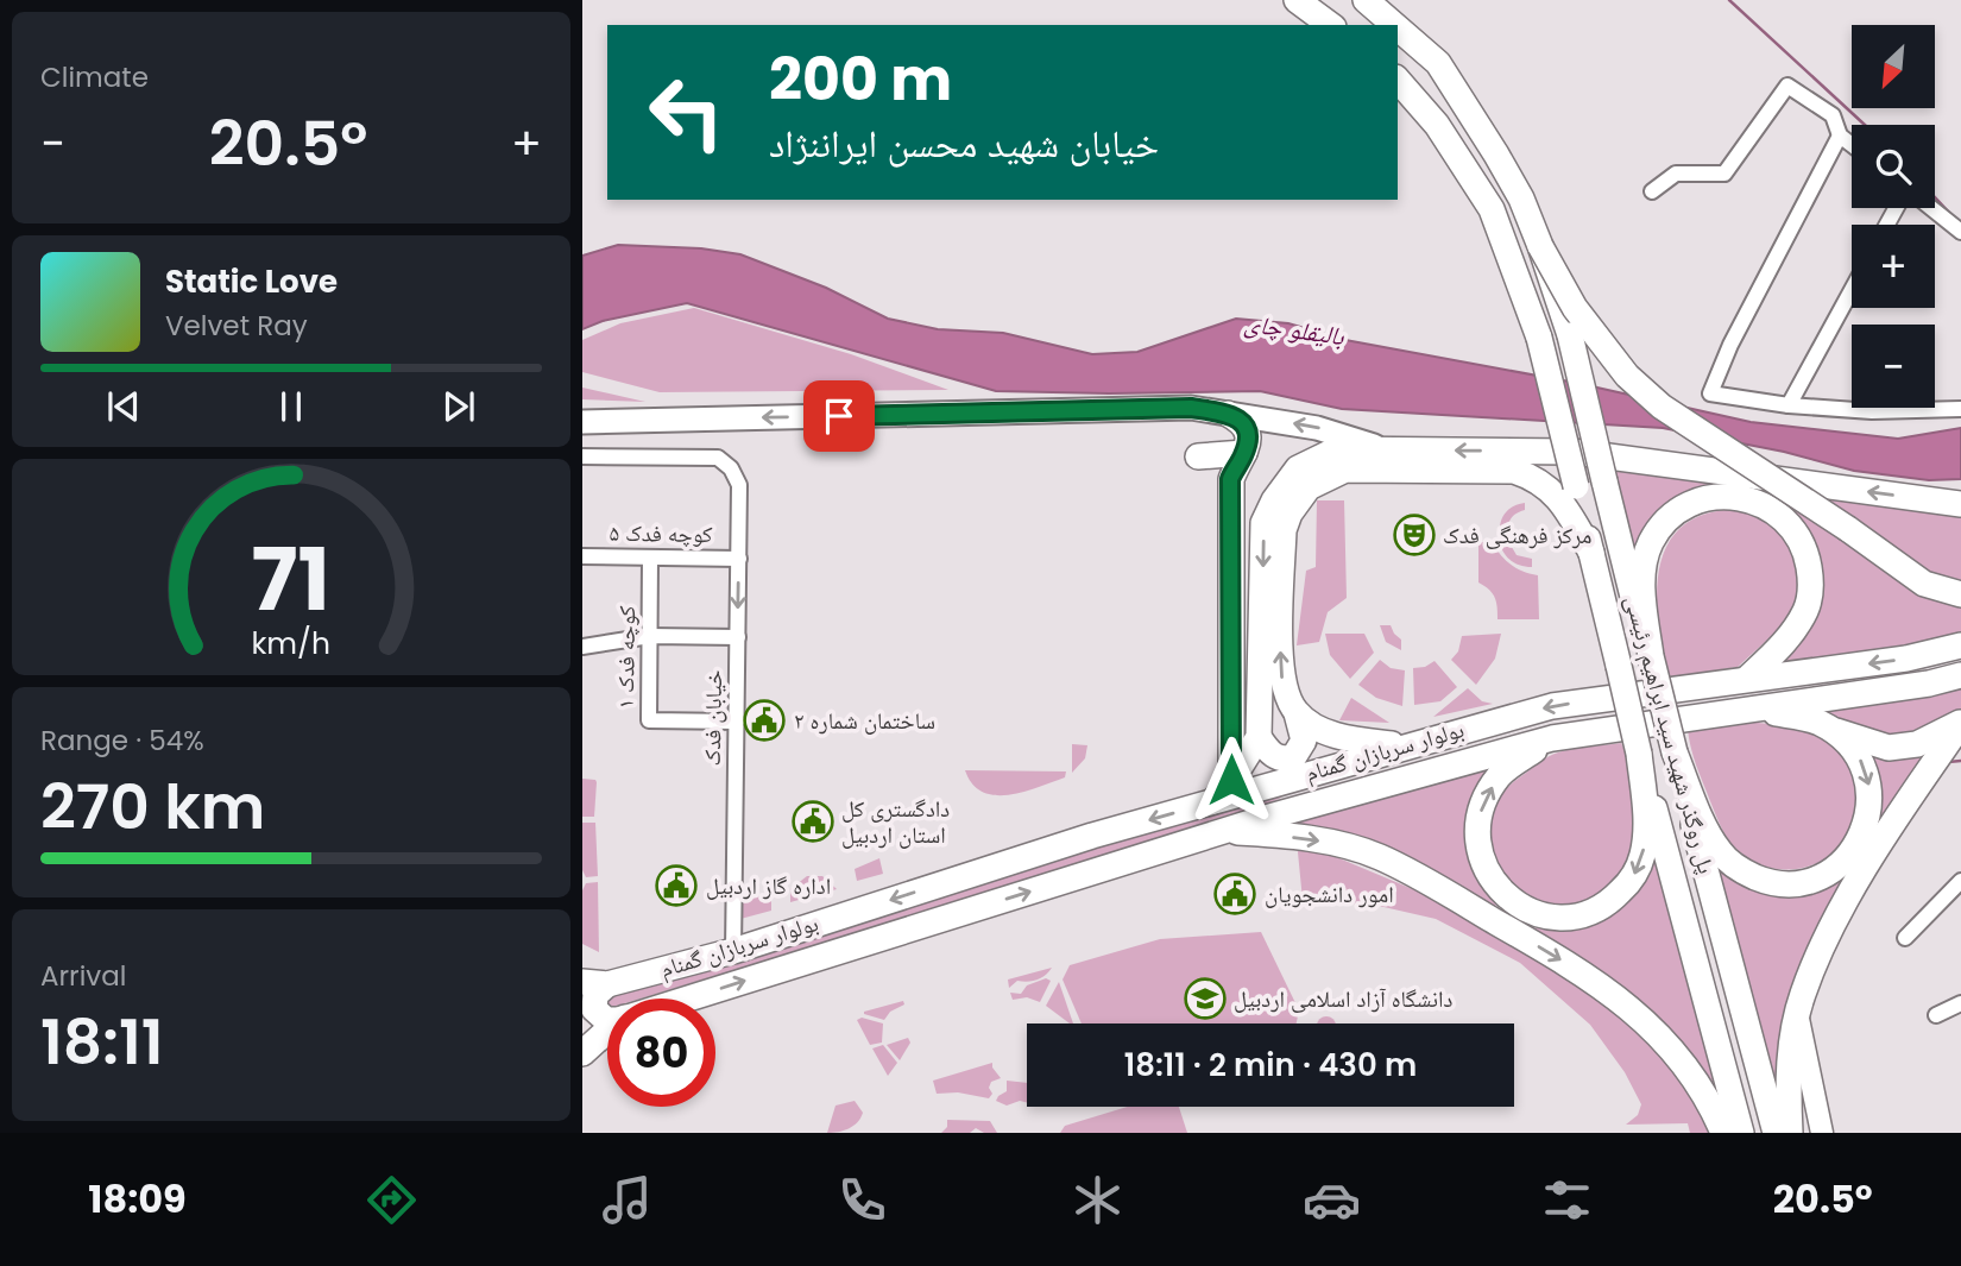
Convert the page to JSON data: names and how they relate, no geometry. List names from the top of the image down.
{
  "streets": {
    "highway": ["پل روگذر شهید سید ابراهیم رئیسی", "بولوار سربازان گمنام"],
    "street": ["کوچه فدک ۵", "کوچه فدک ۱", "خیابان فدک"]
  },
  "crossings": [
    ["کوچه فدک ۵", "کوچه فدک ۱"],
    ["کوچه فدک ۵", "خیابان فدک"],
    ["کوچه فدک ۱", "خیابان فدک"],
    ["خیابان فدک", "بولوار سربازان گمنام"]
  ],
  "water": ["بالیقلو چای"],
  "places": {
    "theatre": ["مرکز فرهنگی فدک"],
    "public building": [
      "ساختمان شماره ۲",
      "دادگستری کل استان اردبیل",
      "اداره گاز اردبیل",
      "امور دانشجویان"
    ],
    "school or university": ["دانشگاه آزاد اسلامی اردبیل"]
  },
  "north": "bottom left",
  "page": {
    "tile": [
      "Climate",
      ["Range · 54%", "270 km"],
      ["Arrival", "18:11"]
    ],
    "map_buttons": ["+", "−"],
    "turn": ["200 m", "خیابان شهید محسن ایراننژاد"],
    "heat": ["−", "20.5°", "+"],
    "song": ["Static Love", "Velvet Ray"],
    "limit": "80",
    "trip": "18:11 · 2 min · 430 m",
    "tabs": ["18:09", "20.5°"],
    "gauge": ["71", "km/h"]
  }
}
